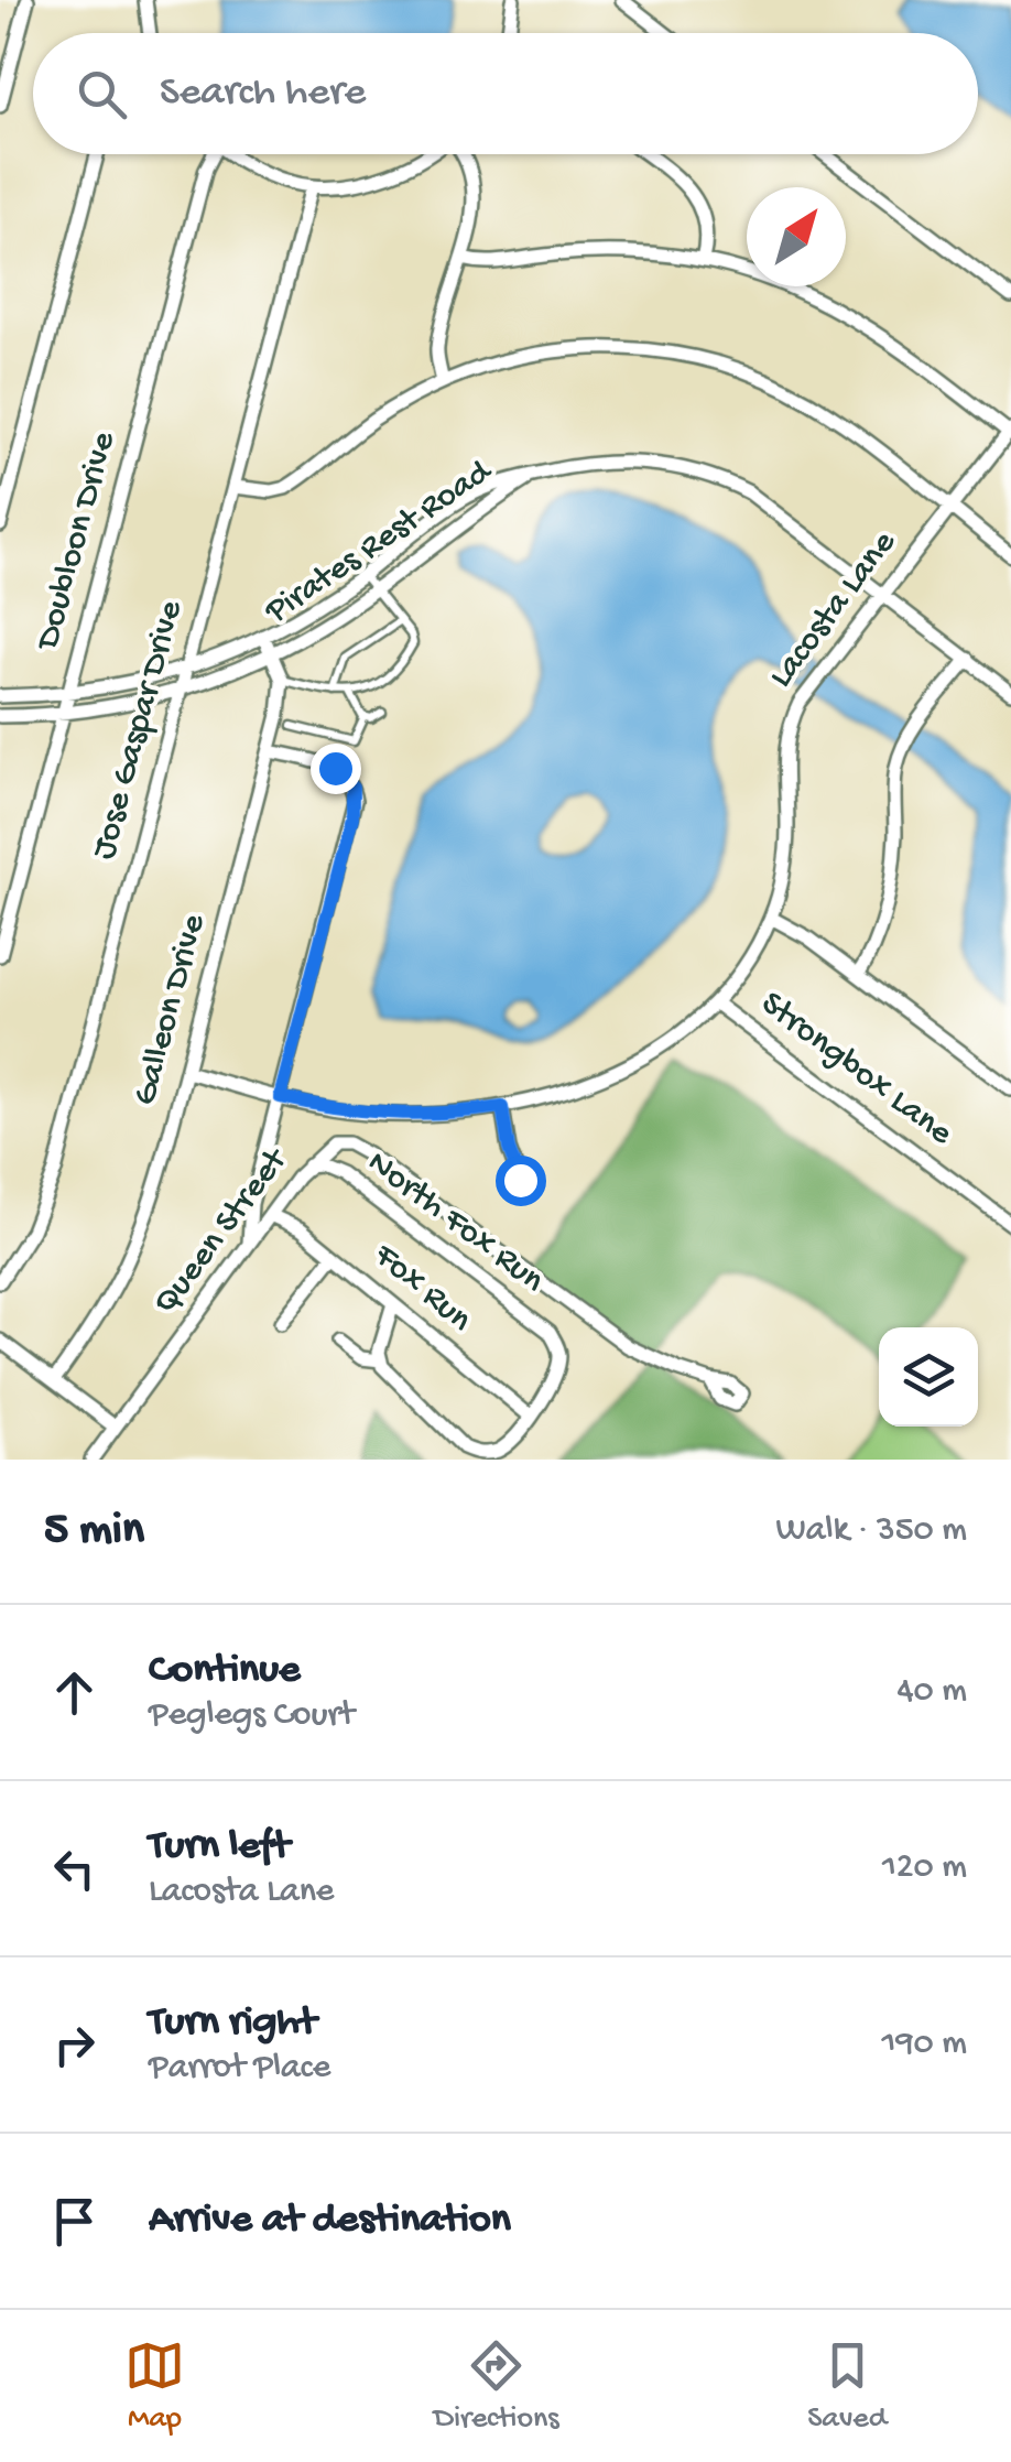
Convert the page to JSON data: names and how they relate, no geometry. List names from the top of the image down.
{
  "streets": {
    "street": [
      "Doubloon Drive",
      "Pirates Rest Road",
      "Lacosta Lane",
      "Jose Gaspar Drive",
      "Galleon Drive",
      "Strongbox Lane",
      "North Fox Run",
      "Queen Street",
      "Fox Run"
    ]
  },
  "crossings": [
    ["Doubloon Drive", "Pirates Rest Road"],
    ["Pirates Rest Road", "Lacosta Lane"],
    ["Pirates Rest Road", "Jose Gaspar Drive"],
    ["Lacosta Lane", "Galleon Drive"],
    ["Lacosta Lane", "Strongbox Lane"],
    ["North Fox Run", "Queen Street"],
    ["North Fox Run", "Fox Run"],
    ["Queen Street", "Fox Run"]
  ],
  "north": "top right",
  "page": {
    "search": "Search here",
    "heading": ["5 min", "Walk · 350 m"],
    "list": [
      ["Continue", "Peglegs Court", "40 m"],
      ["Turn left", "Lacosta Lane", "120 m"],
      ["Turn right", "Parrot Place", "190 m"],
      "Arrive at destination"
    ],
    "nav": ["Map", "Directions", "Saved"]
  }
}
